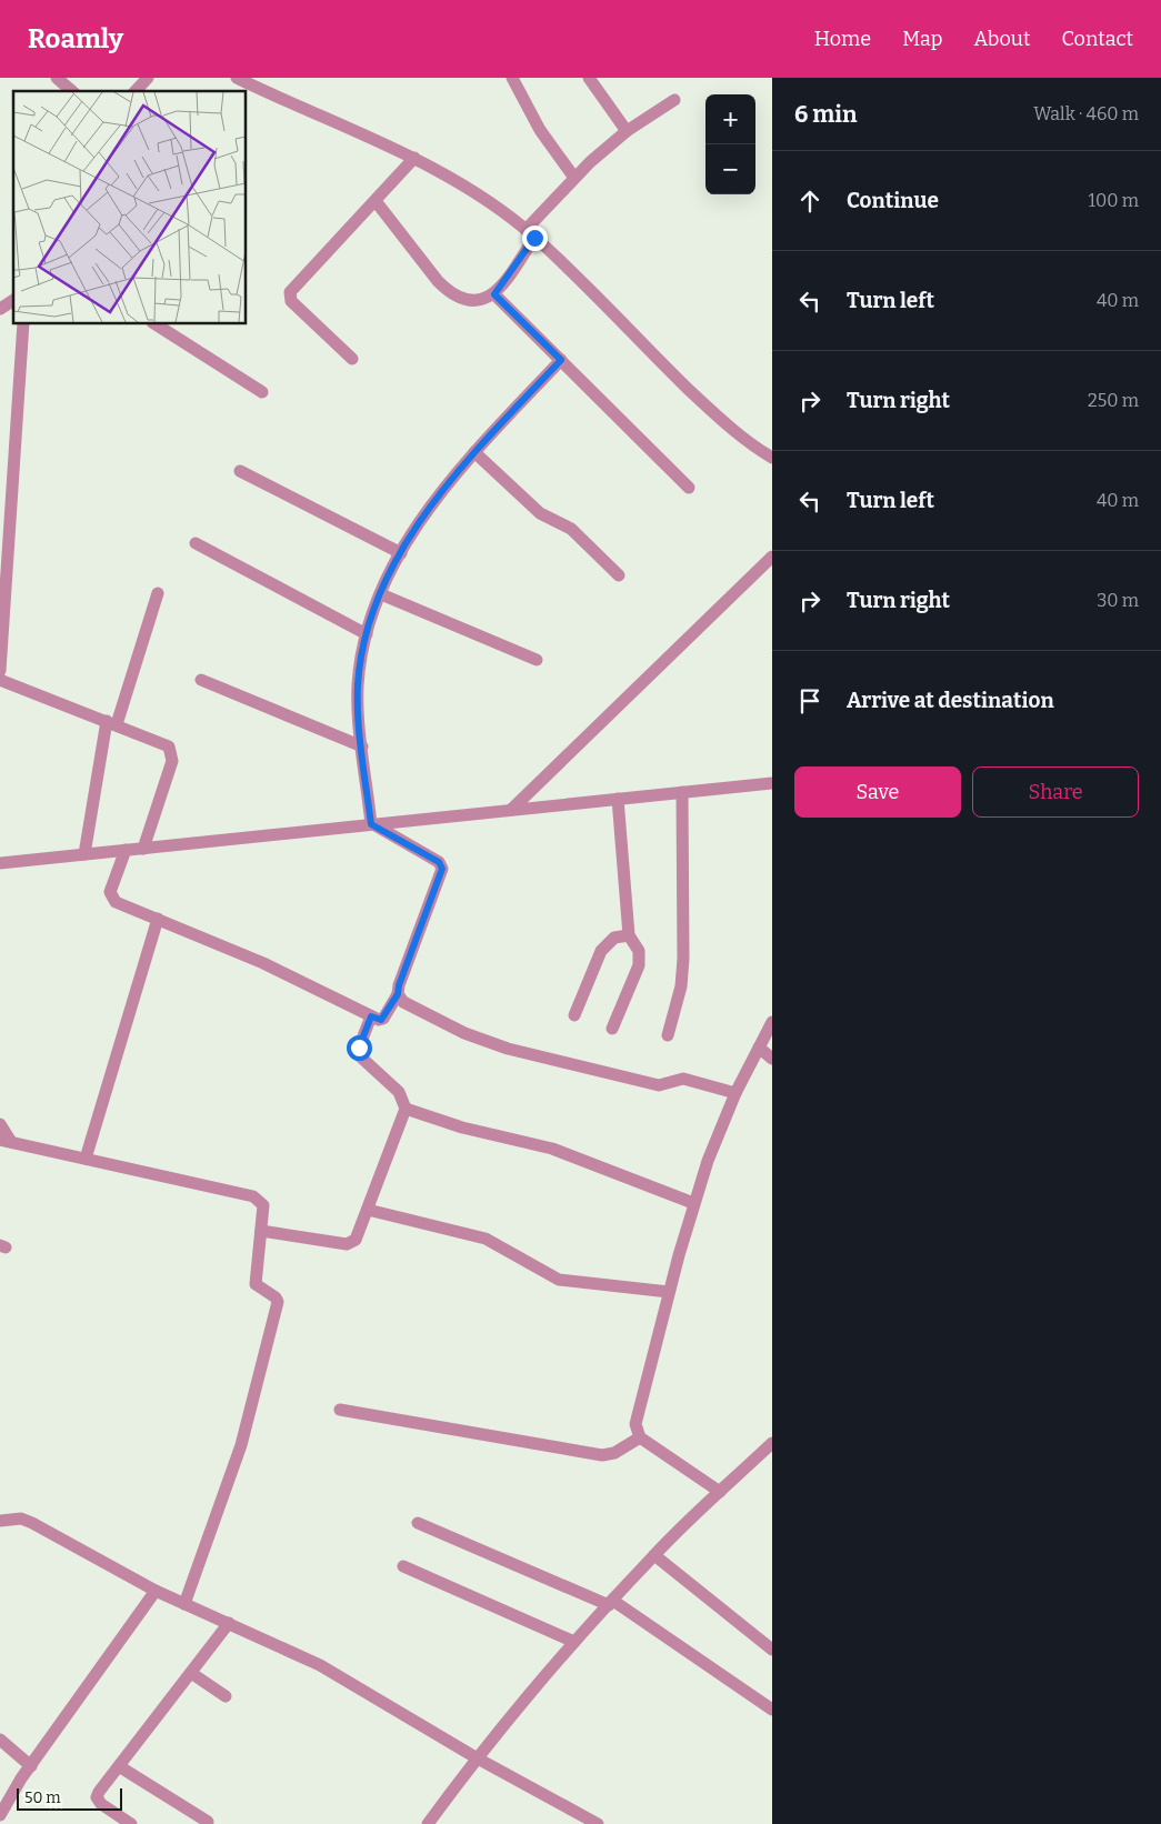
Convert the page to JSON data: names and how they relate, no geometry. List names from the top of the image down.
{
  "scale_bar": "50 m",
  "page": {
    "header": "Roamly",
    "nav": [
      "Home",
      "Map",
      "About",
      "Contact"
    ],
    "heading": ["6 min", "Walk · 460 m"],
    "map_buttons": ["+", "−"],
    "list": [
      ["Continue", "100 m"],
      ["Turn left", "40 m"],
      ["Turn right", "250 m"],
      ["Turn left", "40 m"],
      ["Turn right", "30 m"],
      "Arrive at destination"
    ],
    "buttons": ["Save", "Share"],
    "scale": "50 m"
  }
}
